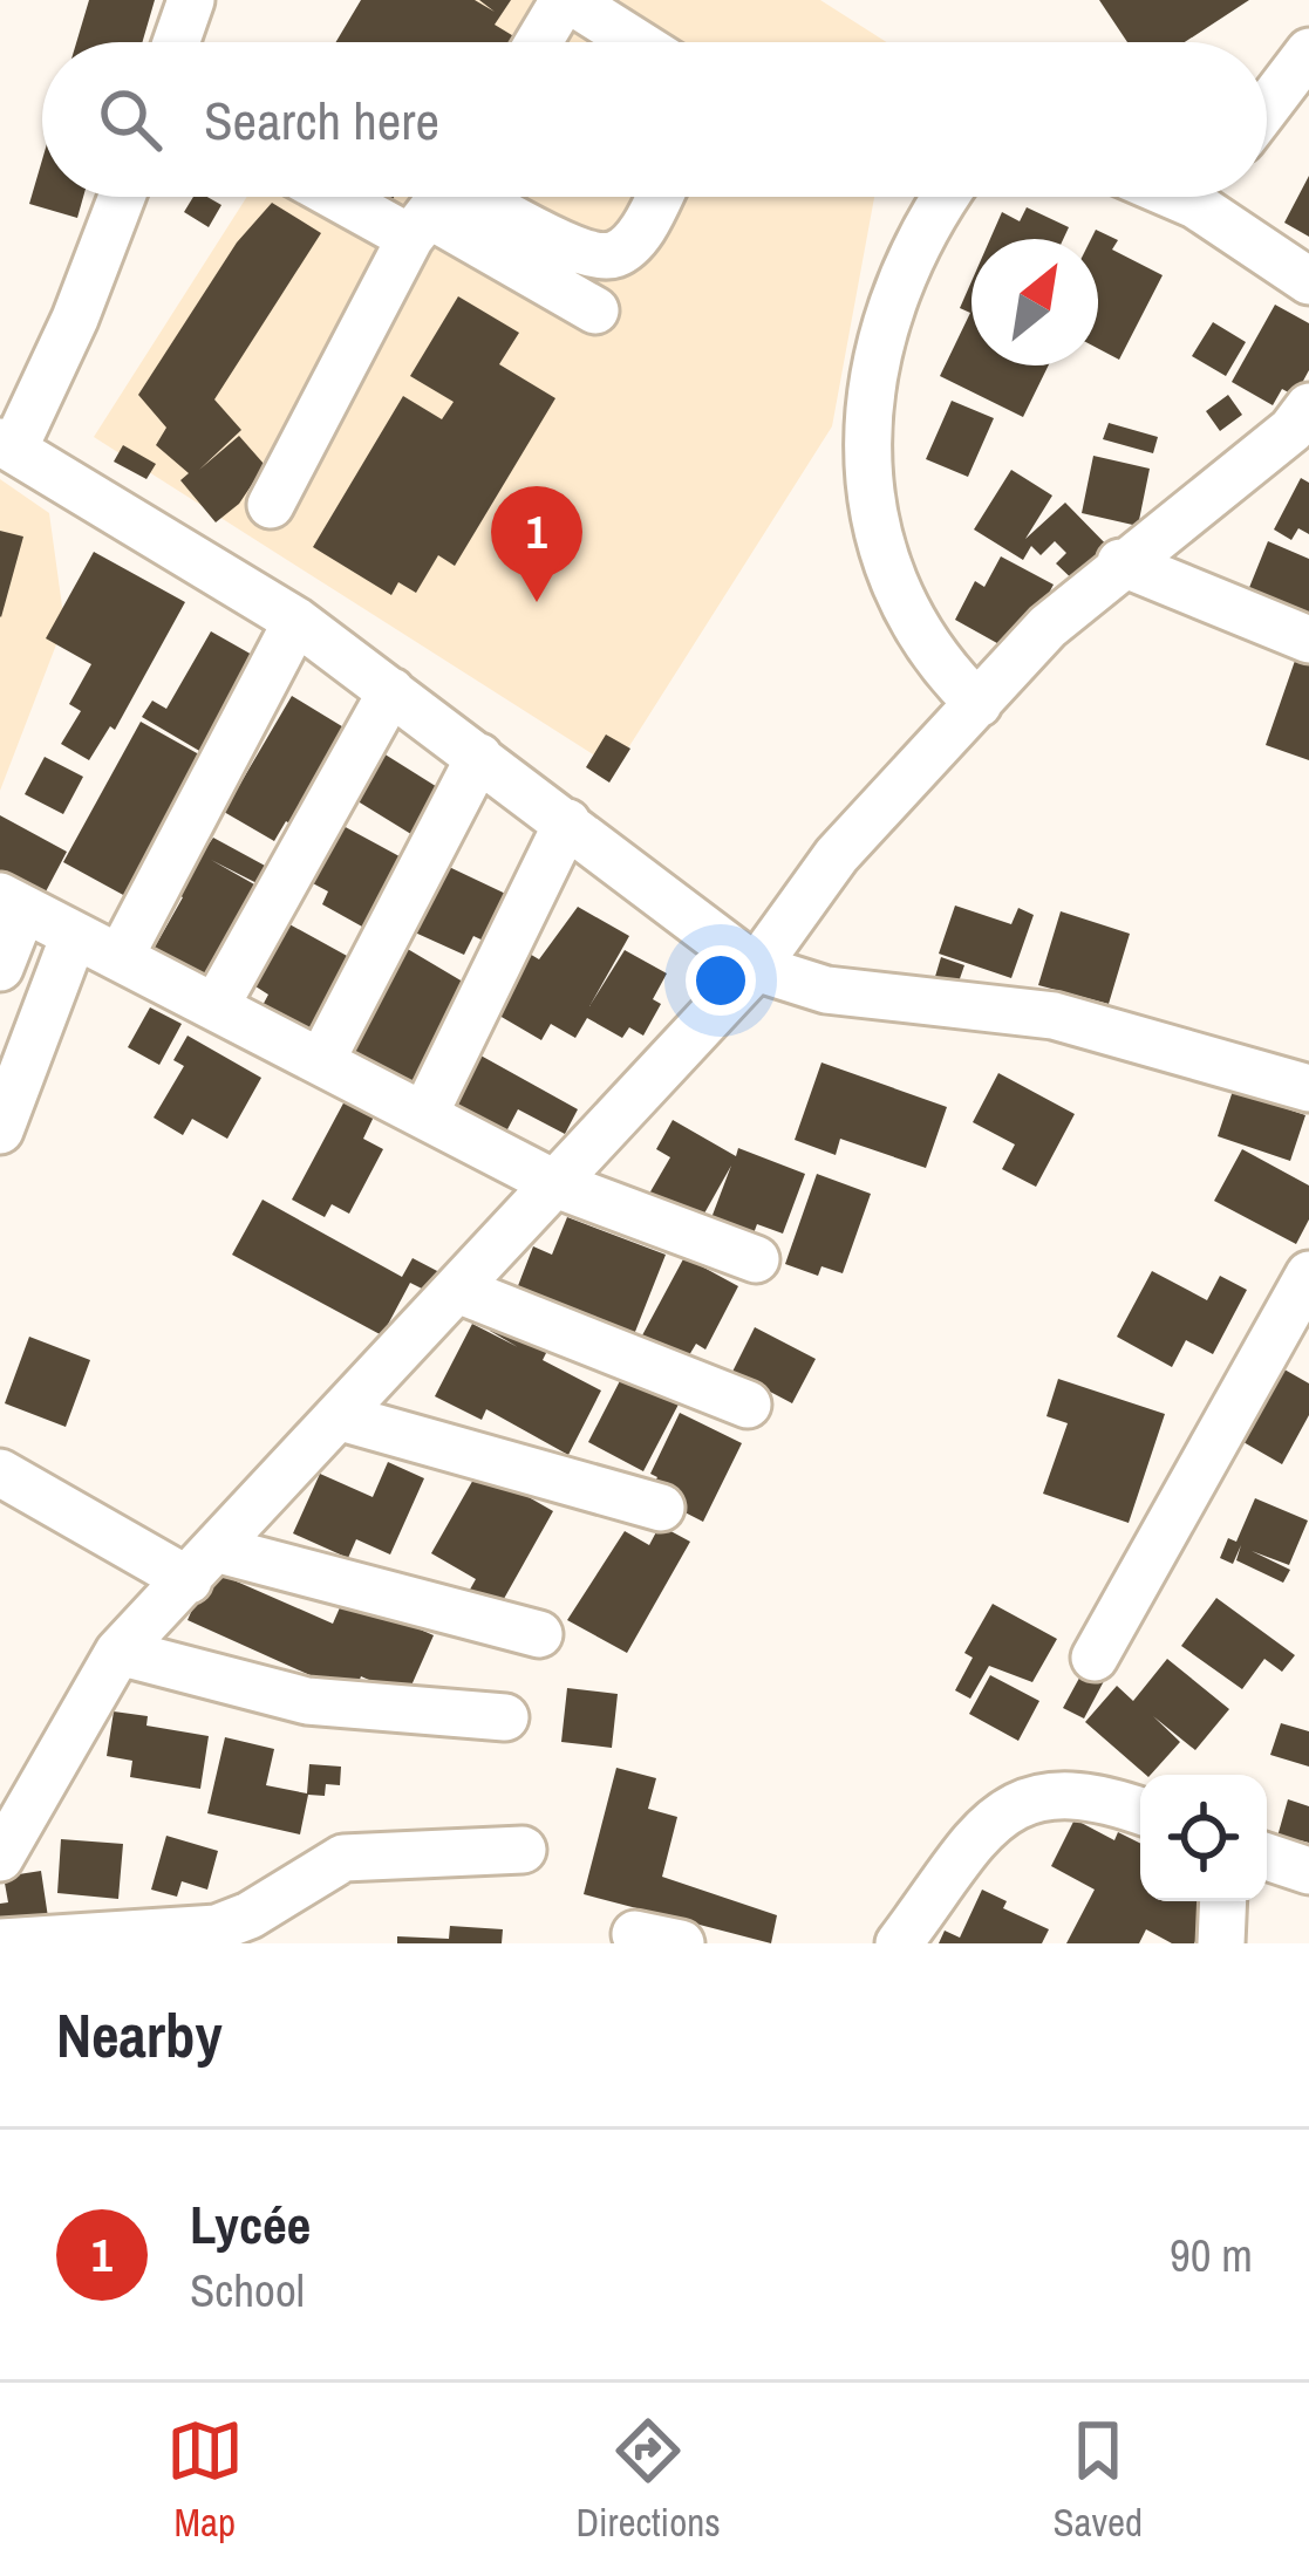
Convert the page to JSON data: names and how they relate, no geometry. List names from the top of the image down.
{
  "north": "top right",
  "page": {
    "search": "Search here",
    "pins": "1",
    "heading": "Nearby",
    "list": [
      {
        "mark": "1",
        "name": "Lycée",
        "note": "School",
        "value": "90 m"
      }
    ],
    "nav": ["Map", "Directions", "Saved"]
  }
}
